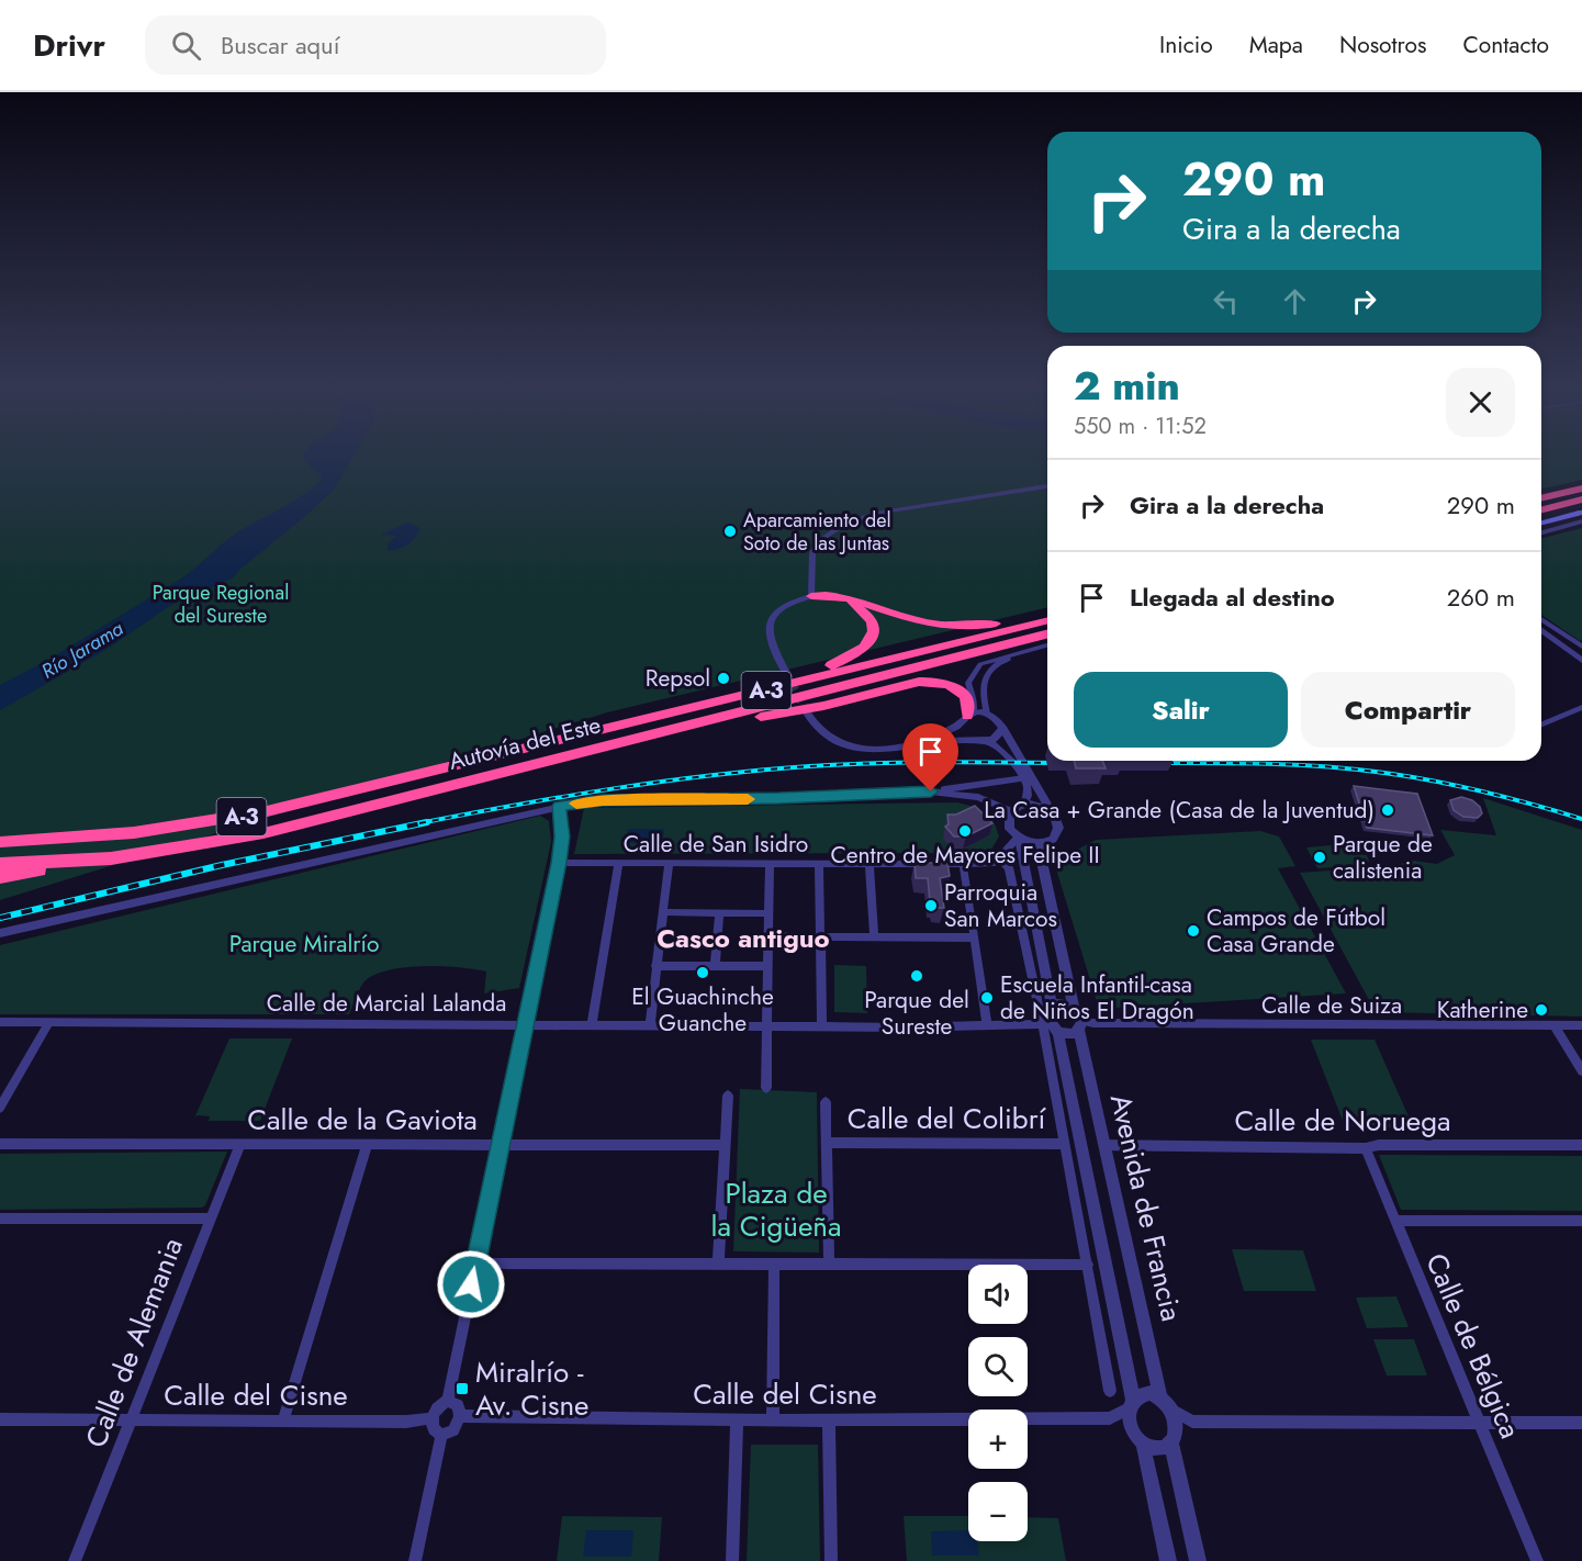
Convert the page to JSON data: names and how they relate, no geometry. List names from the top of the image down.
{
  "streets": {
    "highway": ["A-3", "Autovía del Este"],
    "street": [
      "Calle de San Isidro",
      "Calle de Marcial Lalanda",
      "Calle de Suiza",
      "Calle del Colibrí",
      "Calle de la Gaviota",
      "Calle de Noruega",
      "Avenida de Francia",
      "Calle de Alemania",
      "Calle de Bélgica",
      "Calle del Cisne"
    ]
  },
  "crossings": [
    ["Calle de Marcial Lalanda", "Calle de Suiza"],
    ["Calle de Marcial Lalanda", "Avenida de Francia"],
    ["Calle de Suiza", "Avenida de Francia"],
    ["Calle de la Gaviota", "Calle de Alemania"],
    ["Calle de Noruega", "Avenida de Francia"],
    ["Calle de Noruega", "Calle de Bélgica"],
    ["Avenida de Francia", "Calle del Cisne"],
    ["Calle de Alemania", "Calle del Cisne"]
  ],
  "districts": ["Casco antiguo"],
  "water": ["Río Jarama"],
  "parks": ["Parque Regional del Sureste", "Parque Miralrío", "Plaza de la Cigüeña"],
  "places": {
    "other": [
      "Aparcamiento del Soto de las Juntas",
      "Repsol",
      "La Casa + Grande (Casa de la Juventud)",
      "Centro de Mayores Felipe II",
      "Parque de calistenia",
      "Parroquia San Marcos",
      "Campos de Fútbol Casa Grande",
      "El Guachinche Guanche",
      "Parque del Sureste",
      "Escuela Infantil-casa de Niños El Dragón",
      "Katherine"
    ],
    "transit": ["Miralrío - Av. Cisne"]
  },
  "page": {
    "header": "Drivr",
    "search": "Buscar aquí",
    "nav": [
      "Inicio",
      "Mapa",
      "Nosotros",
      "Contacto"
    ],
    "turn": ["290 m", "Gira a la derecha"],
    "heading": ["2 min", "550 m · 11:52"],
    "list": [
      {
        "name": "Gira a la derecha",
        "value": "290 m"
      },
      {
        "name": "Llegada al destino",
        "value": "260 m"
      }
    ],
    "buttons": ["Salir", "Compartir"],
    "map_buttons": ["+", "−"]
  }
}
